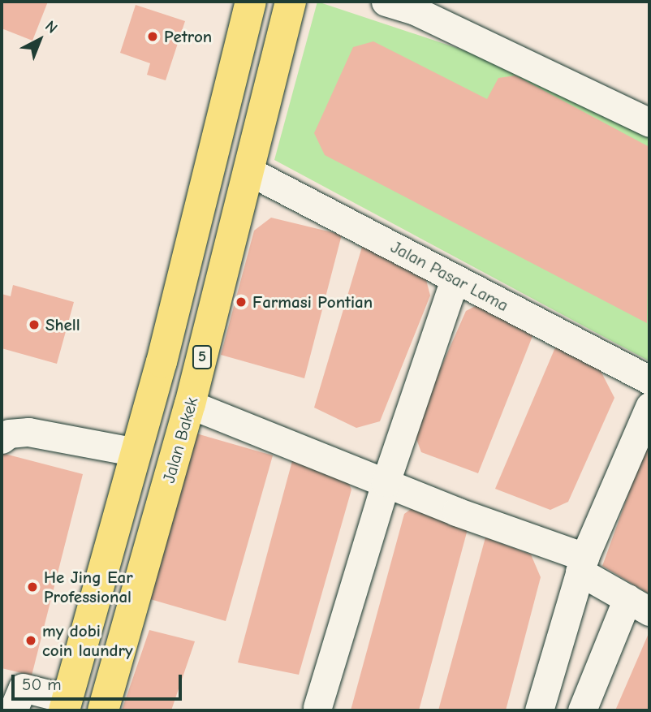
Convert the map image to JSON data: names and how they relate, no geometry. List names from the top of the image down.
{
  "streets": {
    "highway": ["5", "Jalan Bakek"],
    "street": ["Jalan Pasar Lama"]
  },
  "crossings": [
    ["Jalan Pasar Lama", "Jalan Bakek"]
  ],
  "places": [
    "Petron",
    "Farmasi Pontian",
    "Shell",
    "He Jing Ear Professional",
    "my dobi coin laundry"
  ],
  "scale_bar": "50 m",
  "north": "top right"
}
